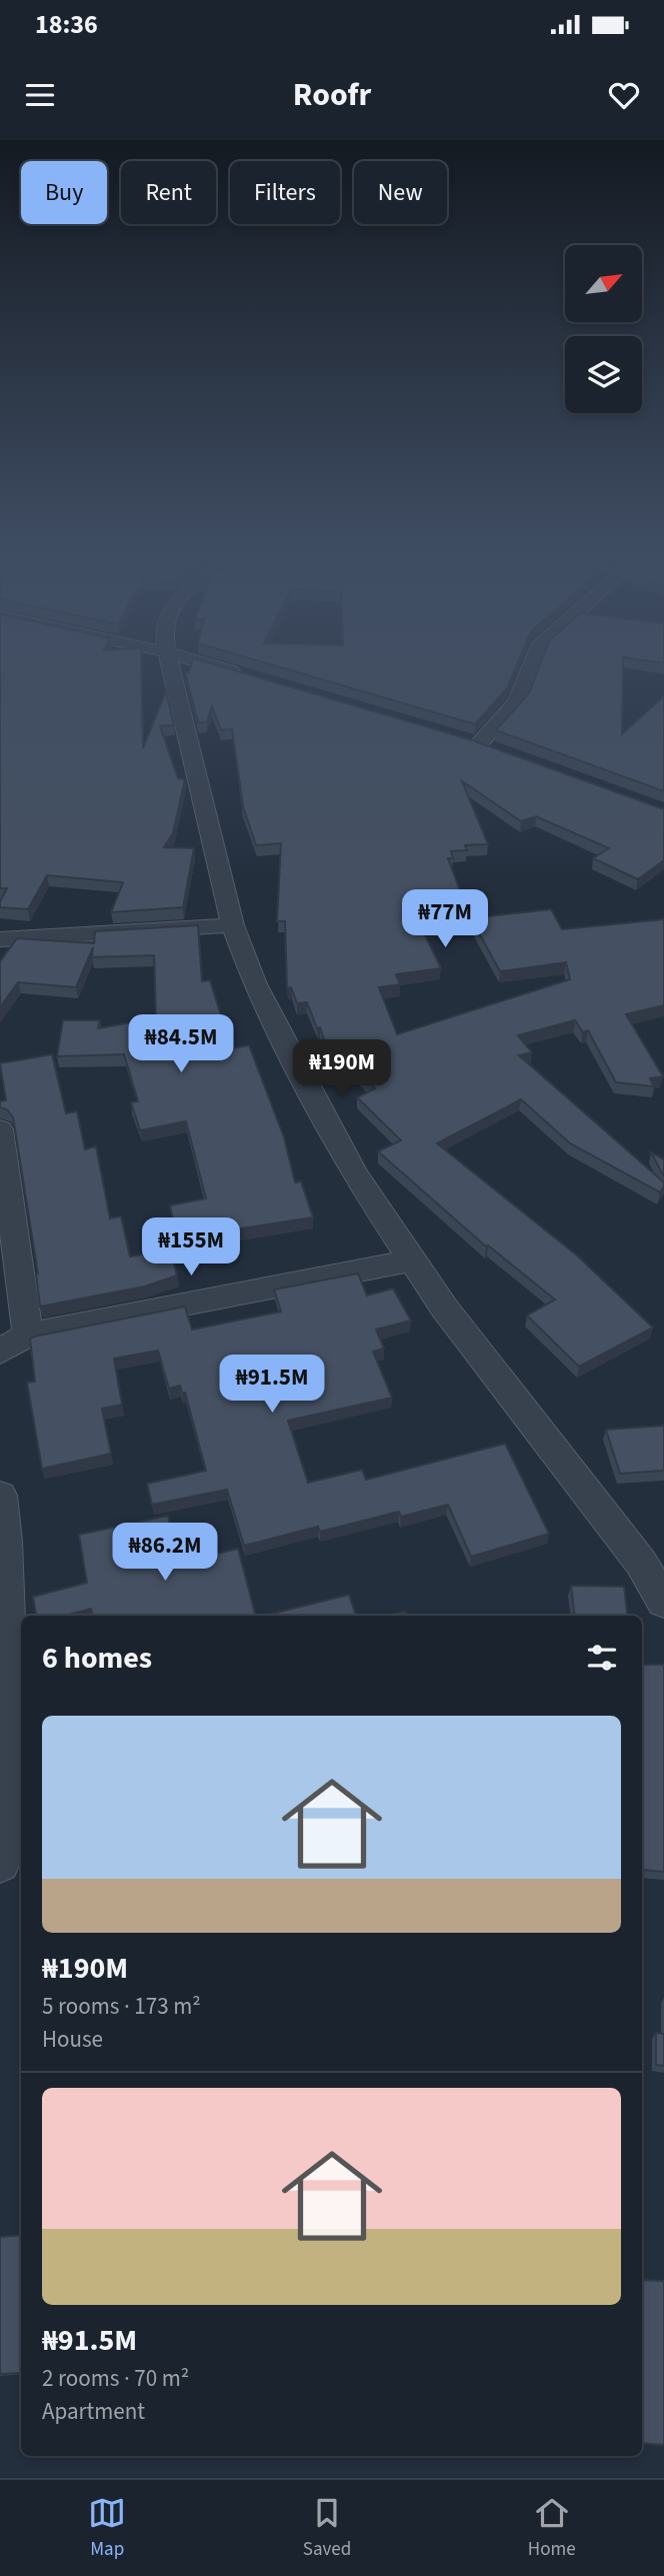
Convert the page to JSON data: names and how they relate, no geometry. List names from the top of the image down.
{
  "north": "top right",
  "page": {
    "status": "18:36",
    "header": "Roofr",
    "chip": [
      "Buy",
      "Rent",
      "Filters",
      "New"
    ],
    "price": [
      "₦77M",
      "₦84.5M",
      "₦190M",
      "₦155M",
      "₦91.5M",
      "₦86.2M"
    ],
    "heading": "6 homes",
    "list": [
      {
        "name": "₦190M",
        "note": "5 rooms · 173 m² · House"
      },
      {
        "name": "₦91.5M",
        "note": "2 rooms · 70 m² · Apartment"
      }
    ],
    "tabs": ["Map", "Saved", "Home"]
  }
}
